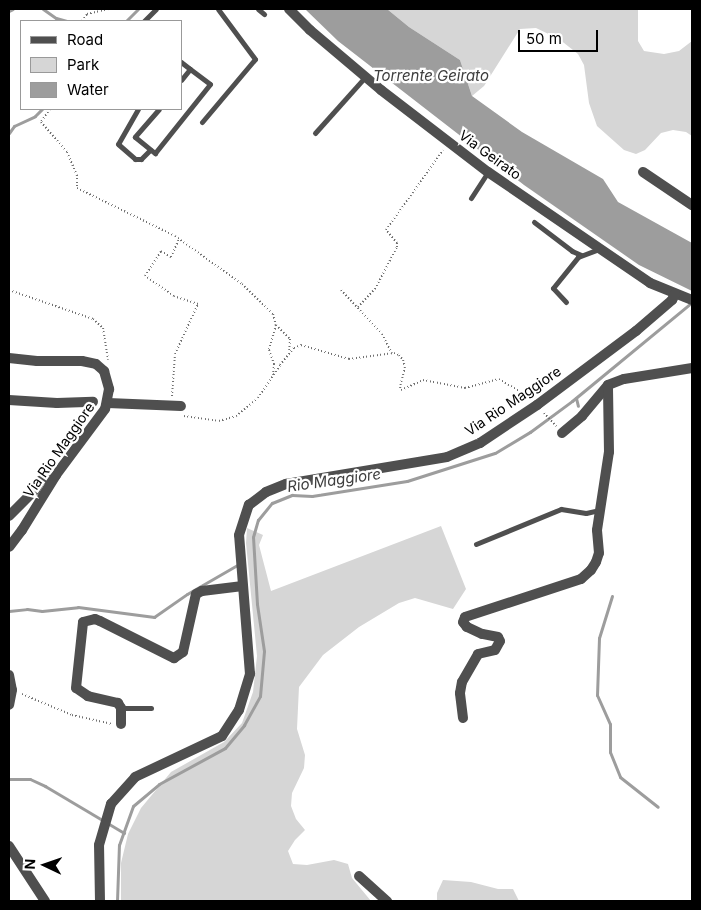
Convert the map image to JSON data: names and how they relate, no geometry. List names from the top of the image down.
{
  "streets": {
    "street": ["Via Geirato", "Via Rio Maggiore"]
  },
  "crossings": [
    ["Via Geirato", "Via Rio Maggiore"]
  ],
  "water": ["Torrente Geirato", "Rio Maggiore"],
  "legend": ["Road", "Park", "Water"],
  "scale_bar": "50 m",
  "north": "left"
}
